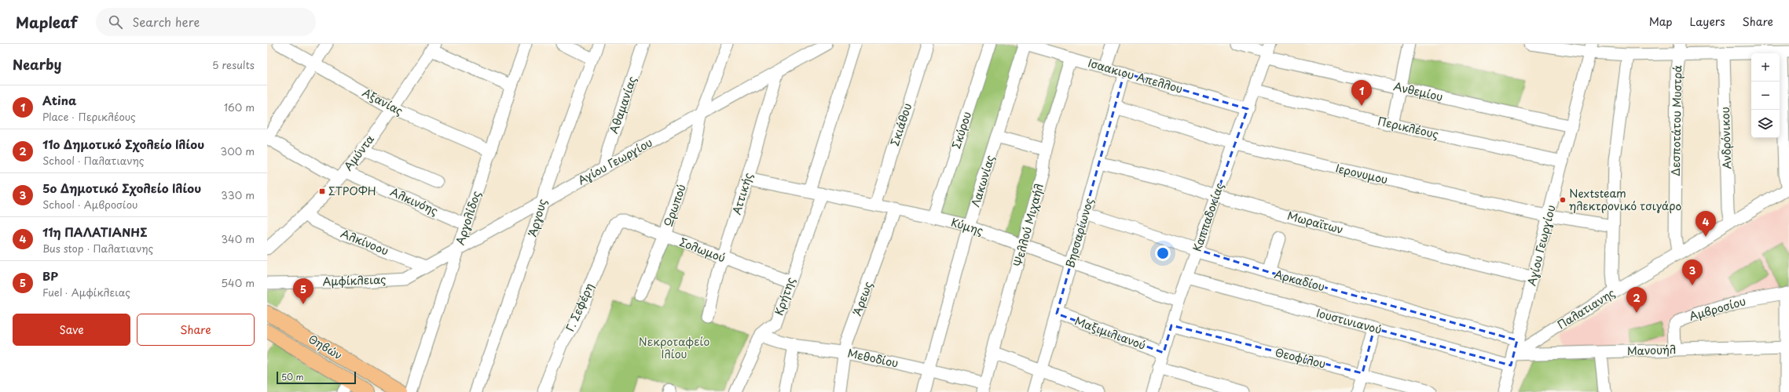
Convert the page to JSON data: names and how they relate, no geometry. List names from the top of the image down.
{
  "streets": {
    "main road": ["Θηβών"],
    "street": [
      "Ισαακιου Απελλου",
      "Ανθεμίου",
      "Αξανίας",
      "Αθαμανίας",
      "Δεσποτάτου Μυστρά",
      "Σκιάθου",
      "Περικλέους",
      "Σκύρου",
      "Ανδρόνικου",
      "Αμύντα",
      "Αγίου Γεωργίου",
      "Ιερονυμου",
      "Λακωνίας",
      "Αττικής",
      "Αλκινόης",
      "Ωρωπού",
      "Καππαδοκίας",
      "Αργολίδος",
      "Άργους",
      "Μωραϊτων",
      "Ψελλού Μιχαήλ",
      "Κύμης",
      "Βησσαρίωνος",
      "Αλκίνοου",
      "Σολωμού",
      "Αμφίκλειας",
      "Αρκαδίου",
      "Κρήτης",
      "Άρεως",
      "Γ. Σεφέρη",
      "Παλατιανης",
      "Αμβροσίου",
      "Ιουστινιανού",
      "Μαξιμιλιανού",
      "Μανουήλ",
      "Μεθοδίου",
      "Θεοφίλου"
    ]
  },
  "crossings": [
    ["Ισαακιου Απελλου", "Λακωνίας"],
    ["Ισαακιου Απελλου", "Καππαδοκίας"],
    ["Ισαακιου Απελλου", "Ψελλού Μιχαήλ"],
    ["Ισαακιου Απελλου", "Βησσαρίωνος"],
    ["Ανθεμίου", "Αγίου Γεωργίου"],
    ["Ανθεμίου", "Καππαδοκίας"],
    ["Αξανίας", "Αμύντα"],
    ["Αξανίας", "Αργολίδος"],
    ["Αθαμανίας", "Αγίου Γεωργίου"],
    ["Δεσποτάτου Μυστρά", "Παλατιανης"],
    ["Σκιάθου", "Κύμης"],
    ["Περικλέους", "Αγίου Γεωργίου"],
    ["Περικλέους", "Καππαδοκίας"],
    ["Σκύρου", "Κύμης"],
    ["Ανδρόνικου", "Παλατιανης"],
    ["Αμύντα", "Αλκινόης"],
    ["Αμύντα", "Αλκίνοου"],
    ["Αγίου Γεωργίου", "Ιερονυμου"],
    ["Αγίου Γεωργίου", "Αττικής"],
    ["Αγίου Γεωργίου", "Ωρωπού"],
    ["Αγίου Γεωργίου", "Αργολίδος"],
    ["Αγίου Γεωργίου", "Άργους"],
    ["Αγίου Γεωργίου", "Μωραϊτων"],
    ["Αγίου Γεωργίου", "Αλκίνοου"],
    ["Αγίου Γεωργίου", "Αμφίκλειας"],
    ["Αγίου Γεωργίου", "Αρκαδίου"],
    ["Αγίου Γεωργίου", "Παλατιανης"],
    ["Αγίου Γεωργίου", "Ιουστινιανού"],
    ["Αγίου Γεωργίου", "Μανουήλ"],
    ["Ιερονυμου", "Καππαδοκίας"],
    ["Ιερονυμου", "Βησσαρίωνος"],
    ["Λακωνίας", "Κύμης"],
    ["Λακωνίας", "Μεθοδίου"],
    ["Αττικής", "Κύμης"],
    ["Αττικής", "Σολωμού"],
    ["Αλκινόης", "Αργολίδος"],
    ["Ωρωπού", "Σολωμού"],
    ["Καππαδοκίας", "Μωραϊτων"],
    ["Καππαδοκίας", "Κύμης"],
    ["Καππαδοκίας", "Αρκαδίου"],
    ["Καππαδοκίας", "Ιουστινιανού"],
    ["Καππαδοκίας", "Μαξιμιλιανού"],
    ["Καππαδοκίας", "Θεοφίλου"],
    ["Μωραϊτων", "Βησσαρίωνος"],
    ["Ψελλού Μιχαήλ", "Κύμης"],
    ["Ψελλού Μιχαήλ", "Μεθοδίου"],
    ["Κύμης", "Βησσαρίωνος"],
    ["Κύμης", "Κρήτης"],
    ["Κύμης", "Άρεως"],
    ["Βησσαρίωνος", "Αρκαδίου"],
    ["Βησσαρίωνος", "Μαξιμιλιανού"],
    ["Σολωμού", "Κρήτης"],
    ["Σολωμού", "Γ. Σεφέρη"],
    ["Κρήτης", "Μεθοδίου"],
    ["Άρεως", "Μεθοδίου"],
    ["Παλατιανης", "Ιουστινιανού"],
    ["Παλατιανης", "Μανουήλ"],
    ["Αμβροσίου", "Μανουήλ"],
    ["Ιουστινιανού", "Μανουήλ"]
  ],
  "parks": ["Νεκροταφείο Ιλίου"],
  "places": {
    "transit": ["ΣΤΡΟΦΗ"],
    "other": ["Nextsteam ηλεκτρονικό τσιγάρο"]
  },
  "scale_bar": "50 m",
  "page": {
    "header": "Mapleaf",
    "search": "Search here",
    "nav": ["Map", "Layers", "Share"],
    "heading": ["Nearby", "5 results"],
    "map_buttons": ["+", "−"],
    "pins": [
      "1",
      "4",
      "3",
      "5",
      "2"
    ],
    "list": [
      {
        "mark": "1",
        "name": "Atina",
        "note": "Place · Περικλέους",
        "value": "160 m"
      },
      {
        "mark": "2",
        "name": "11ο Δημοτικό Σχολείο Ιλίου",
        "note": "School · Παλατιανης",
        "value": "300 m"
      },
      {
        "mark": "3",
        "name": "5ο Δημοτικό Σχολείο Ιλίου",
        "note": "School · Αμβροσίου",
        "value": "330 m"
      },
      {
        "mark": "4",
        "name": "11η ΠΑΛΑΤΙΑΝΗΣ",
        "note": "Bus stop · Παλατιανης",
        "value": "340 m"
      },
      {
        "mark": "5",
        "name": "BP",
        "note": "Fuel · Αμφίκλειας",
        "value": "540 m"
      }
    ],
    "buttons": ["Save", "Share"],
    "scale": "50 m"
  }
}
